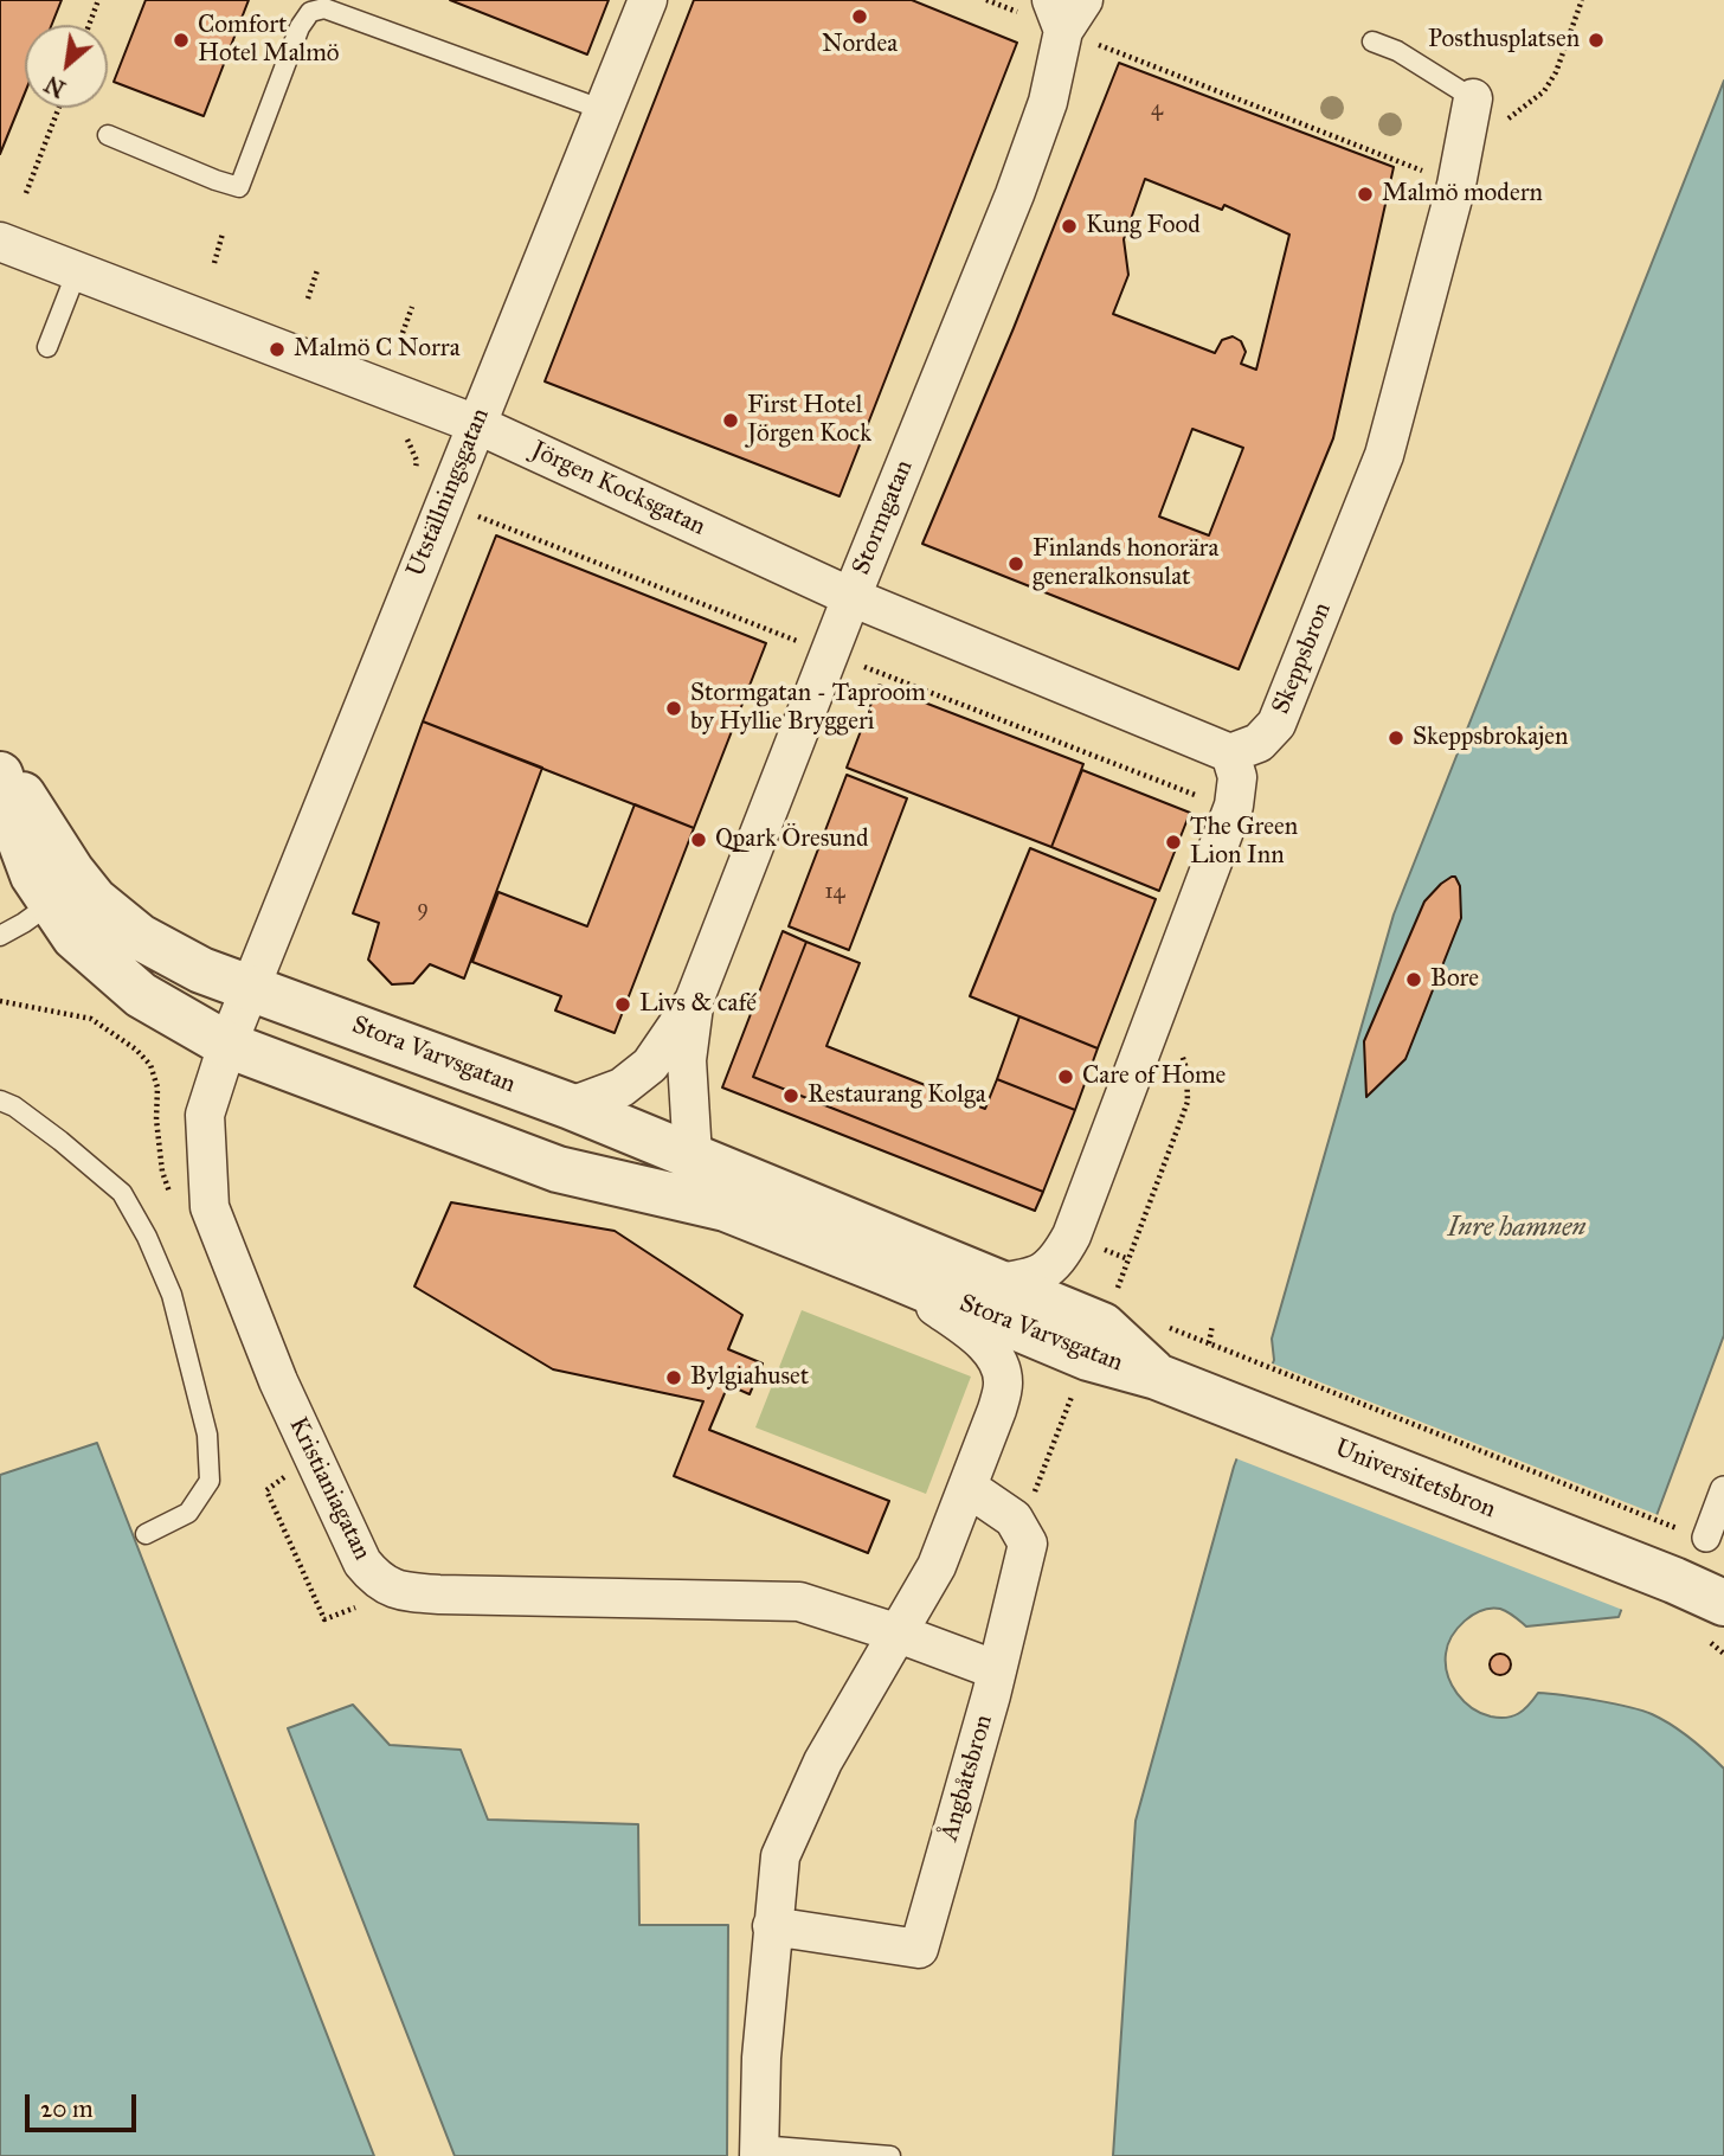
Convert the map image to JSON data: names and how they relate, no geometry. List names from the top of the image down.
{
  "streets": {
    "street": [
      "Jörgen Kocksgatan",
      "Utställningsgatan",
      "Stormgatan",
      "Skeppsbron",
      "Stora Varvsgatan",
      "Universitetsbron",
      "Kristianiagatan",
      "Ångbåtsbron"
    ]
  },
  "crossings": [
    ["Jörgen Kocksgatan", "Utställningsgatan"],
    ["Jörgen Kocksgatan", "Stormgatan"],
    ["Jörgen Kocksgatan", "Skeppsbron"],
    ["Utställningsgatan", "Stora Varvsgatan"],
    ["Utställningsgatan", "Kristianiagatan"],
    ["Stormgatan", "Stora Varvsgatan"],
    ["Stora Varvsgatan", "Universitetsbron"],
    ["Stora Varvsgatan", "Kristianiagatan"]
  ],
  "water": ["Inre hamnen"],
  "places": [
    "Nordea",
    "Comfort Hotel Malmö",
    "Posthusplatsen",
    "Malmö modern",
    "Kung Food",
    "Malmö C Norra",
    "First Hotel Jörgen Kock",
    "Finlands honorära generalkonsulat",
    "Stormgatan - Taproom by Hyllie Bryggeri",
    "Skeppsbrokajen",
    "Qpark Öresund",
    "The Green Lion Inn",
    "Bore",
    "Livs & café",
    "Care of Home",
    "Restaurang Kolga",
    "Bylgiahuset"
  ],
  "house_numbers": ["4", "14", "9"],
  "scale_bar": "20 m",
  "north": "bottom left"
}
